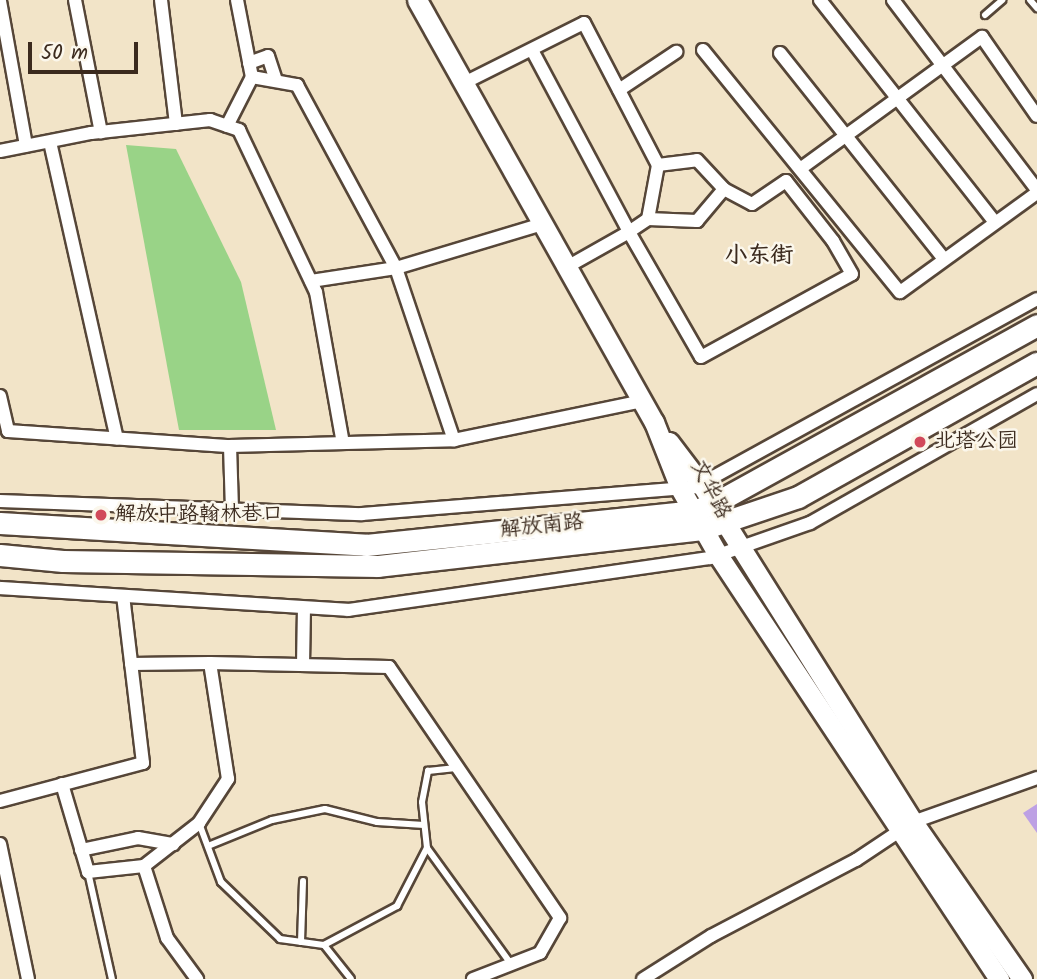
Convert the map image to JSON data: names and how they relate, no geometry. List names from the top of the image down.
{
  "streets": {
    "main road": ["文华路", "解放南路"]
  },
  "crossings": [
    ["文华路", "解放南路"]
  ],
  "districts": ["小东街"],
  "places": ["北塔公园", "解放中路翰林巷口"],
  "scale_bar": "50 m"
}
